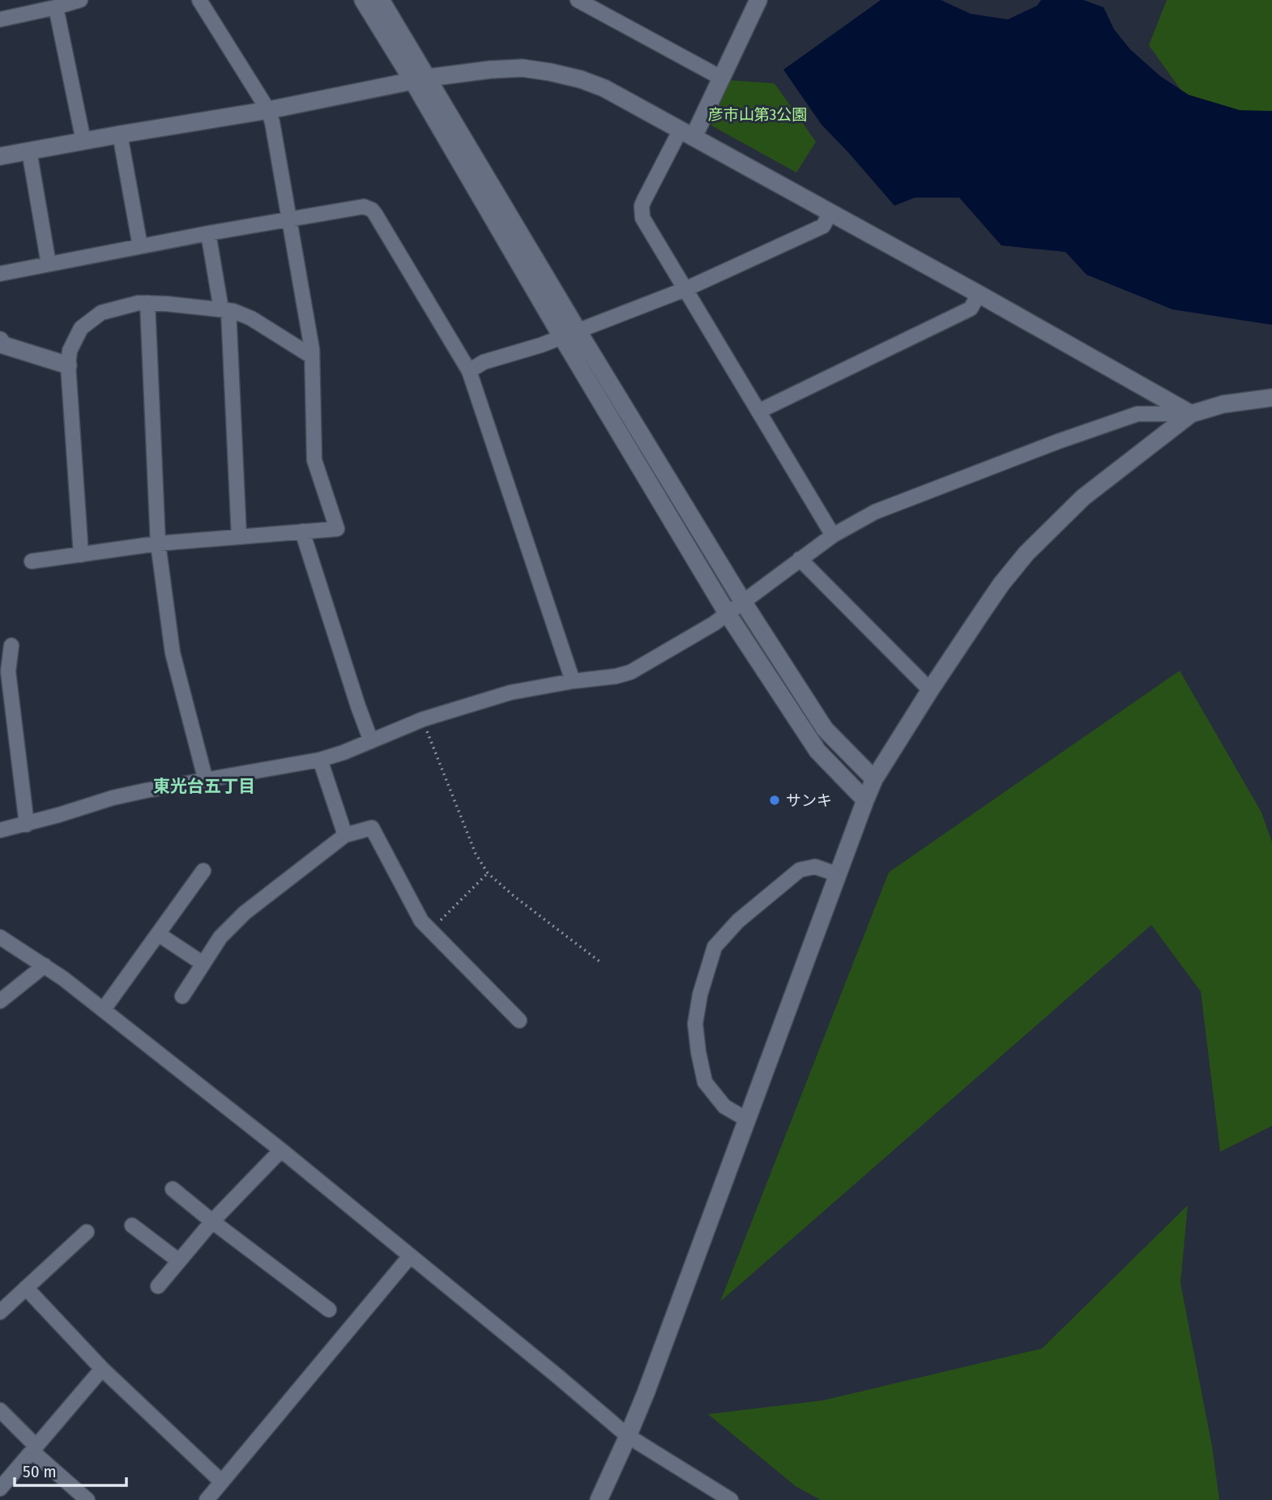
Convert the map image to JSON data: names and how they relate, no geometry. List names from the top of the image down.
{
  "districts": ["東光台五丁目"],
  "parks": ["彦市山第3公園"],
  "places": ["サンキ"],
  "scale_bar": "50 m"
}
